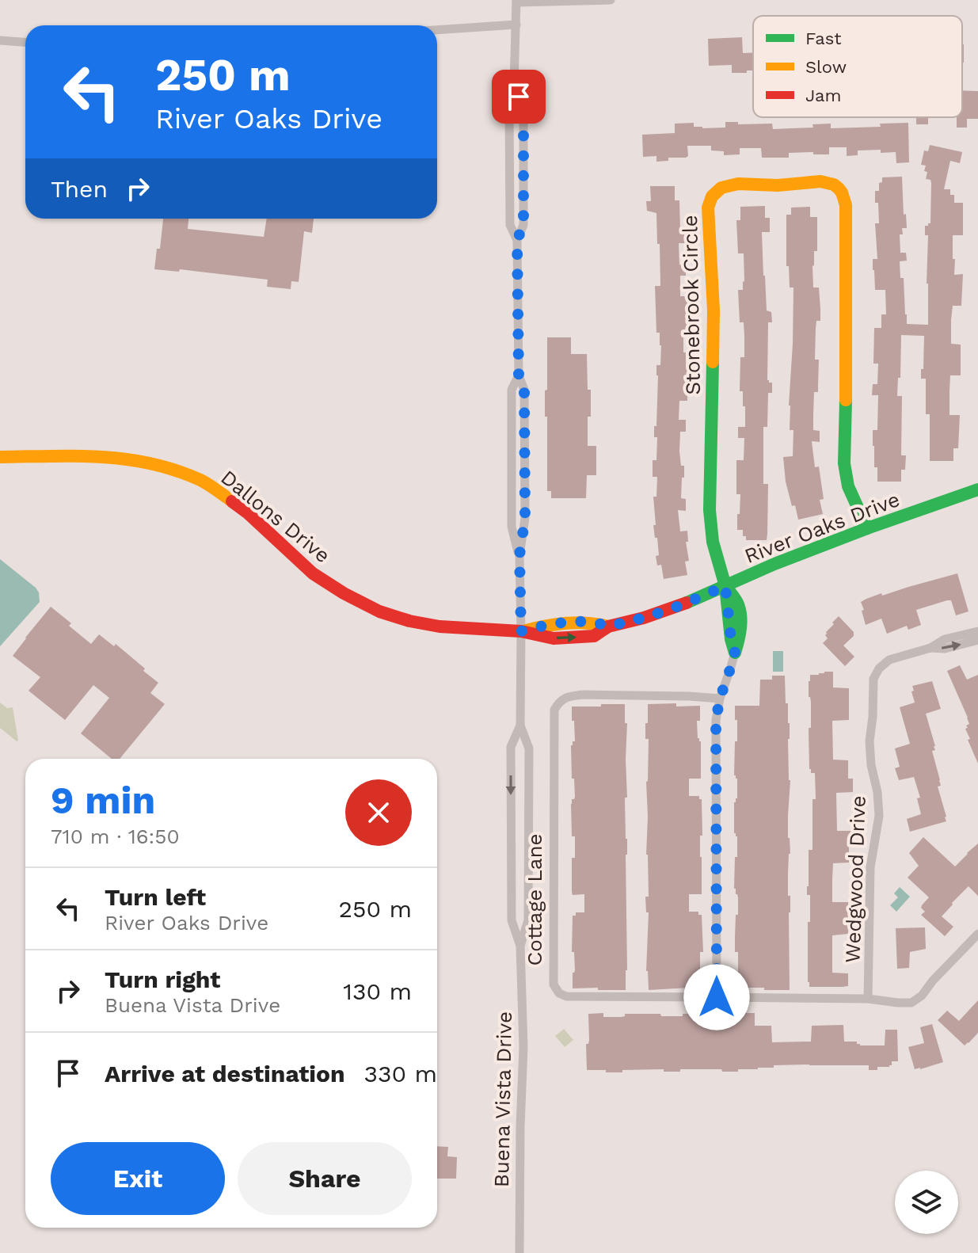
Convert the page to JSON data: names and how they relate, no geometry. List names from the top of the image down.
{
  "streets": {
    "street": [
      "Stonebrook Circle",
      "Dallons Drive",
      "River Oaks Drive",
      "Wedgwood Drive",
      "Cottage Lane",
      "Buena Vista Drive"
    ]
  },
  "crossings": [
    ["Stonebrook Circle", "River Oaks Drive"],
    ["Dallons Drive", "River Oaks Drive"],
    ["Dallons Drive", "Buena Vista Drive"],
    ["River Oaks Drive", "Buena Vista Drive"],
    ["Wedgwood Drive", "Cottage Lane"]
  ],
  "legend": ["Fast", "Slow", "Jam"],
  "page": {
    "turn": ["250 m", "River Oaks Drive"],
    "then": "Then",
    "heading": ["9 min", "710 m · 16:50"],
    "list": [
      {
        "name": "Turn left",
        "note": "River Oaks Drive",
        "value": "250 m"
      },
      {
        "name": "Turn right",
        "note": "Buena Vista Drive",
        "value": "130 m"
      },
      {
        "name": "Arrive at destination",
        "value": "330 m"
      }
    ],
    "buttons": ["Exit", "Share"]
  }
}
